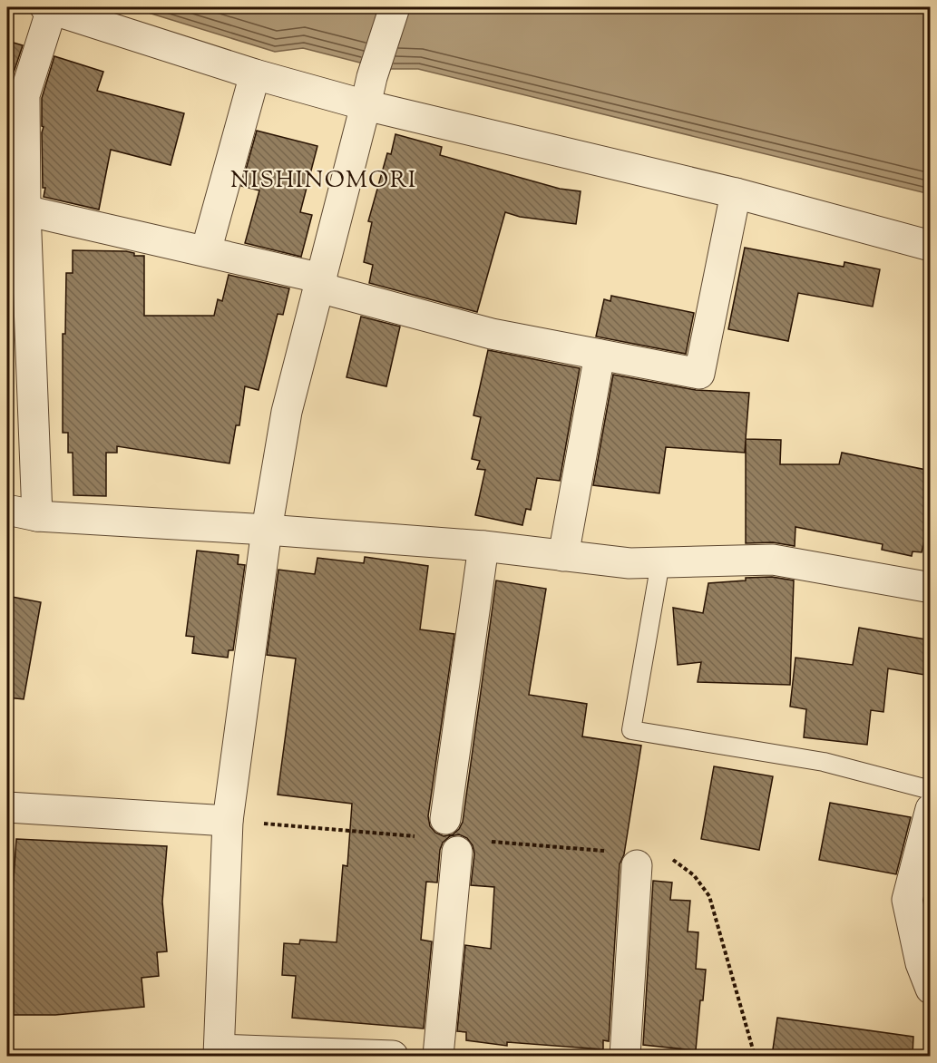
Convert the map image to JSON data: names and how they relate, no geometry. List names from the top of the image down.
{
  "districts": ["NISHINOMORI"]
}
